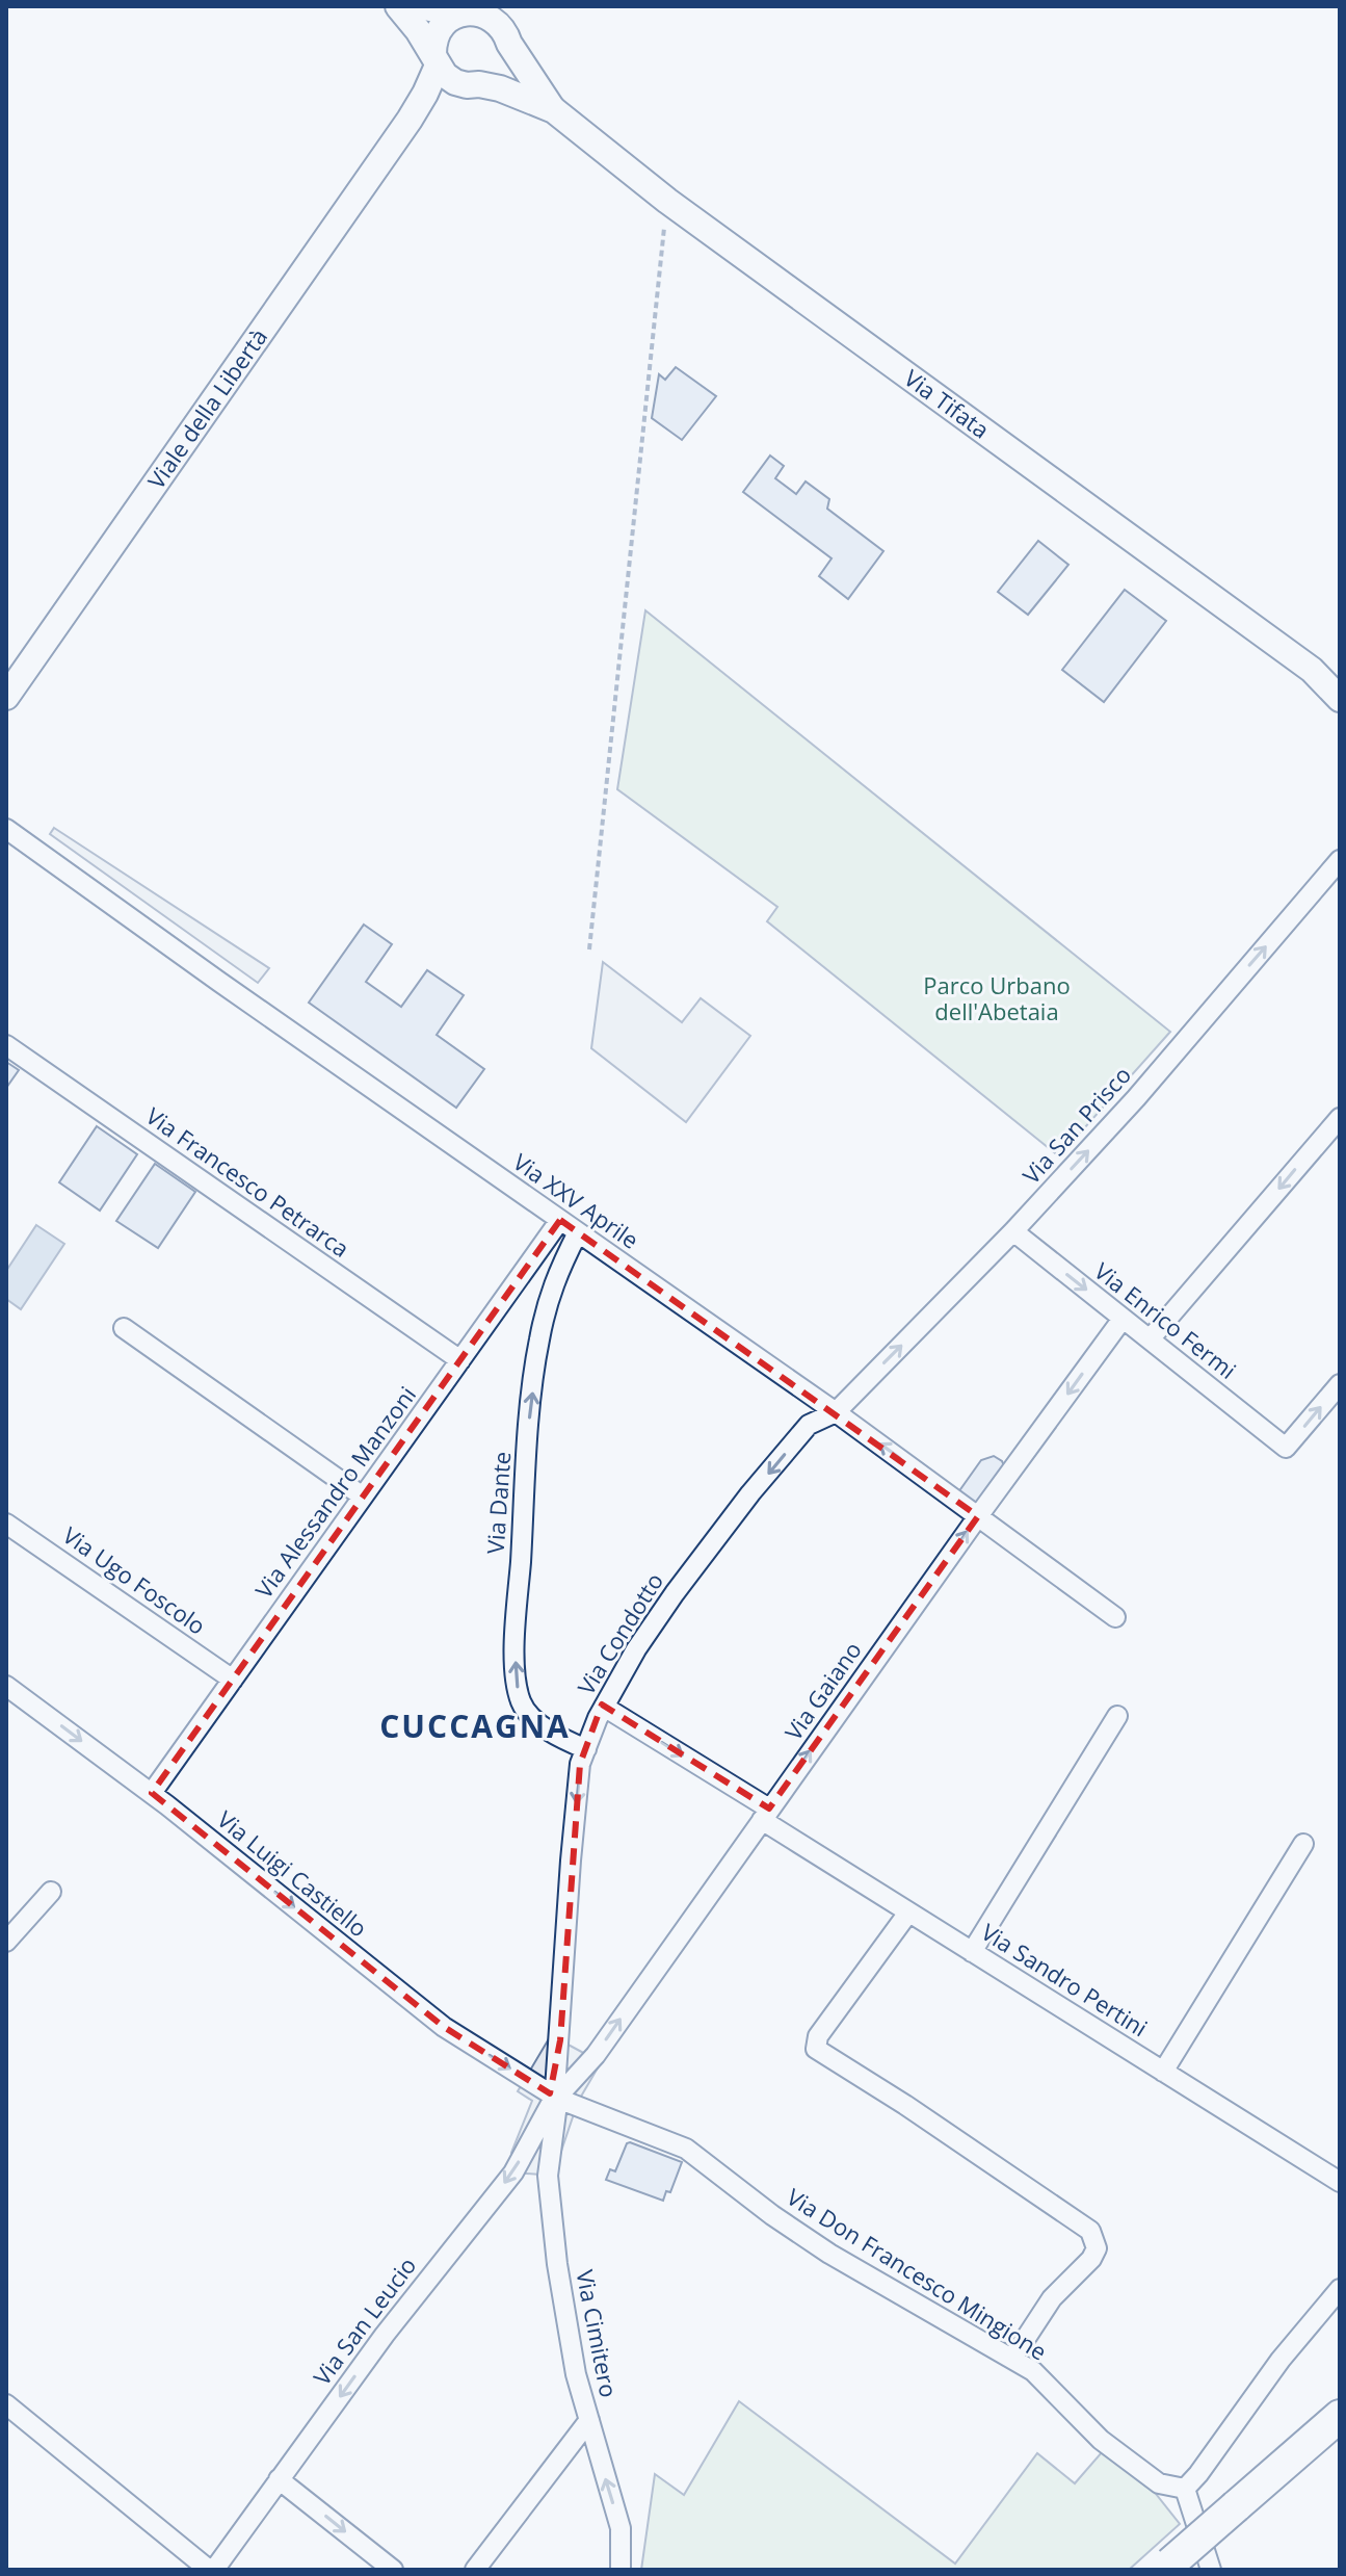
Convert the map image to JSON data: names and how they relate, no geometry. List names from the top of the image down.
{
  "streets": {
    "street": [
      "Via Tifata",
      "Viale della Libertà",
      "Via San Prisco",
      "Via Francesco Petrarca",
      "Via XXV Aprile",
      "Via Enrico Fermi",
      "Via Alessandro Manzoni",
      "Via Dante",
      "Via Ugo Foscolo",
      "Via Condotto",
      "Via Gaiano",
      "Via Luigi Castiello",
      "Via Sandro Pertini",
      "Via Don Francesco Mingione",
      "Via San Leucio",
      "Via Cimitero"
    ]
  },
  "crossings": [
    ["Via Tifata", "Viale della Libertà"],
    ["Via San Prisco", "Via XXV Aprile"],
    ["Via San Prisco", "Via Enrico Fermi"],
    ["Via San Prisco", "Via Condotto"],
    ["Via Francesco Petrarca", "Via Alessandro Manzoni"],
    ["Via XXV Aprile", "Via Alessandro Manzoni"],
    ["Via XXV Aprile", "Via Dante"],
    ["Via XXV Aprile", "Via Condotto"],
    ["Via XXV Aprile", "Via Gaiano"],
    ["Via Enrico Fermi", "Via Gaiano"],
    ["Via Alessandro Manzoni", "Via Ugo Foscolo"],
    ["Via Alessandro Manzoni", "Via Luigi Castiello"],
    ["Via Dante", "Via Condotto"],
    ["Via Condotto", "Via Gaiano"],
    ["Via Condotto", "Via Luigi Castiello"],
    ["Via Condotto", "Via Sandro Pertini"],
    ["Via Condotto", "Via Don Francesco Mingione"],
    ["Via Condotto", "Via San Leucio"],
    ["Via Condotto", "Via Cimitero"],
    ["Via Gaiano", "Via Luigi Castiello"],
    ["Via Gaiano", "Via Sandro Pertini"],
    ["Via Gaiano", "Via Don Francesco Mingione"],
    ["Via Gaiano", "Via San Leucio"],
    ["Via Gaiano", "Via Cimitero"],
    ["Via Luigi Castiello", "Via Don Francesco Mingione"],
    ["Via Luigi Castiello", "Via San Leucio"],
    ["Via Luigi Castiello", "Via Cimitero"],
    ["Via Don Francesco Mingione", "Via San Leucio"],
    ["Via Don Francesco Mingione", "Via Cimitero"],
    ["Via San Leucio", "Via Cimitero"]
  ],
  "one_way": [
    "Via San Prisco",
    "Via Enrico Fermi",
    "Via Dante",
    "Via Condotto",
    "Via Luigi Castiello",
    "Via San Leucio"
  ],
  "districts": ["CUCCAGNA"],
  "parks": ["Parco Urbano dell'Abetaia"]
}
